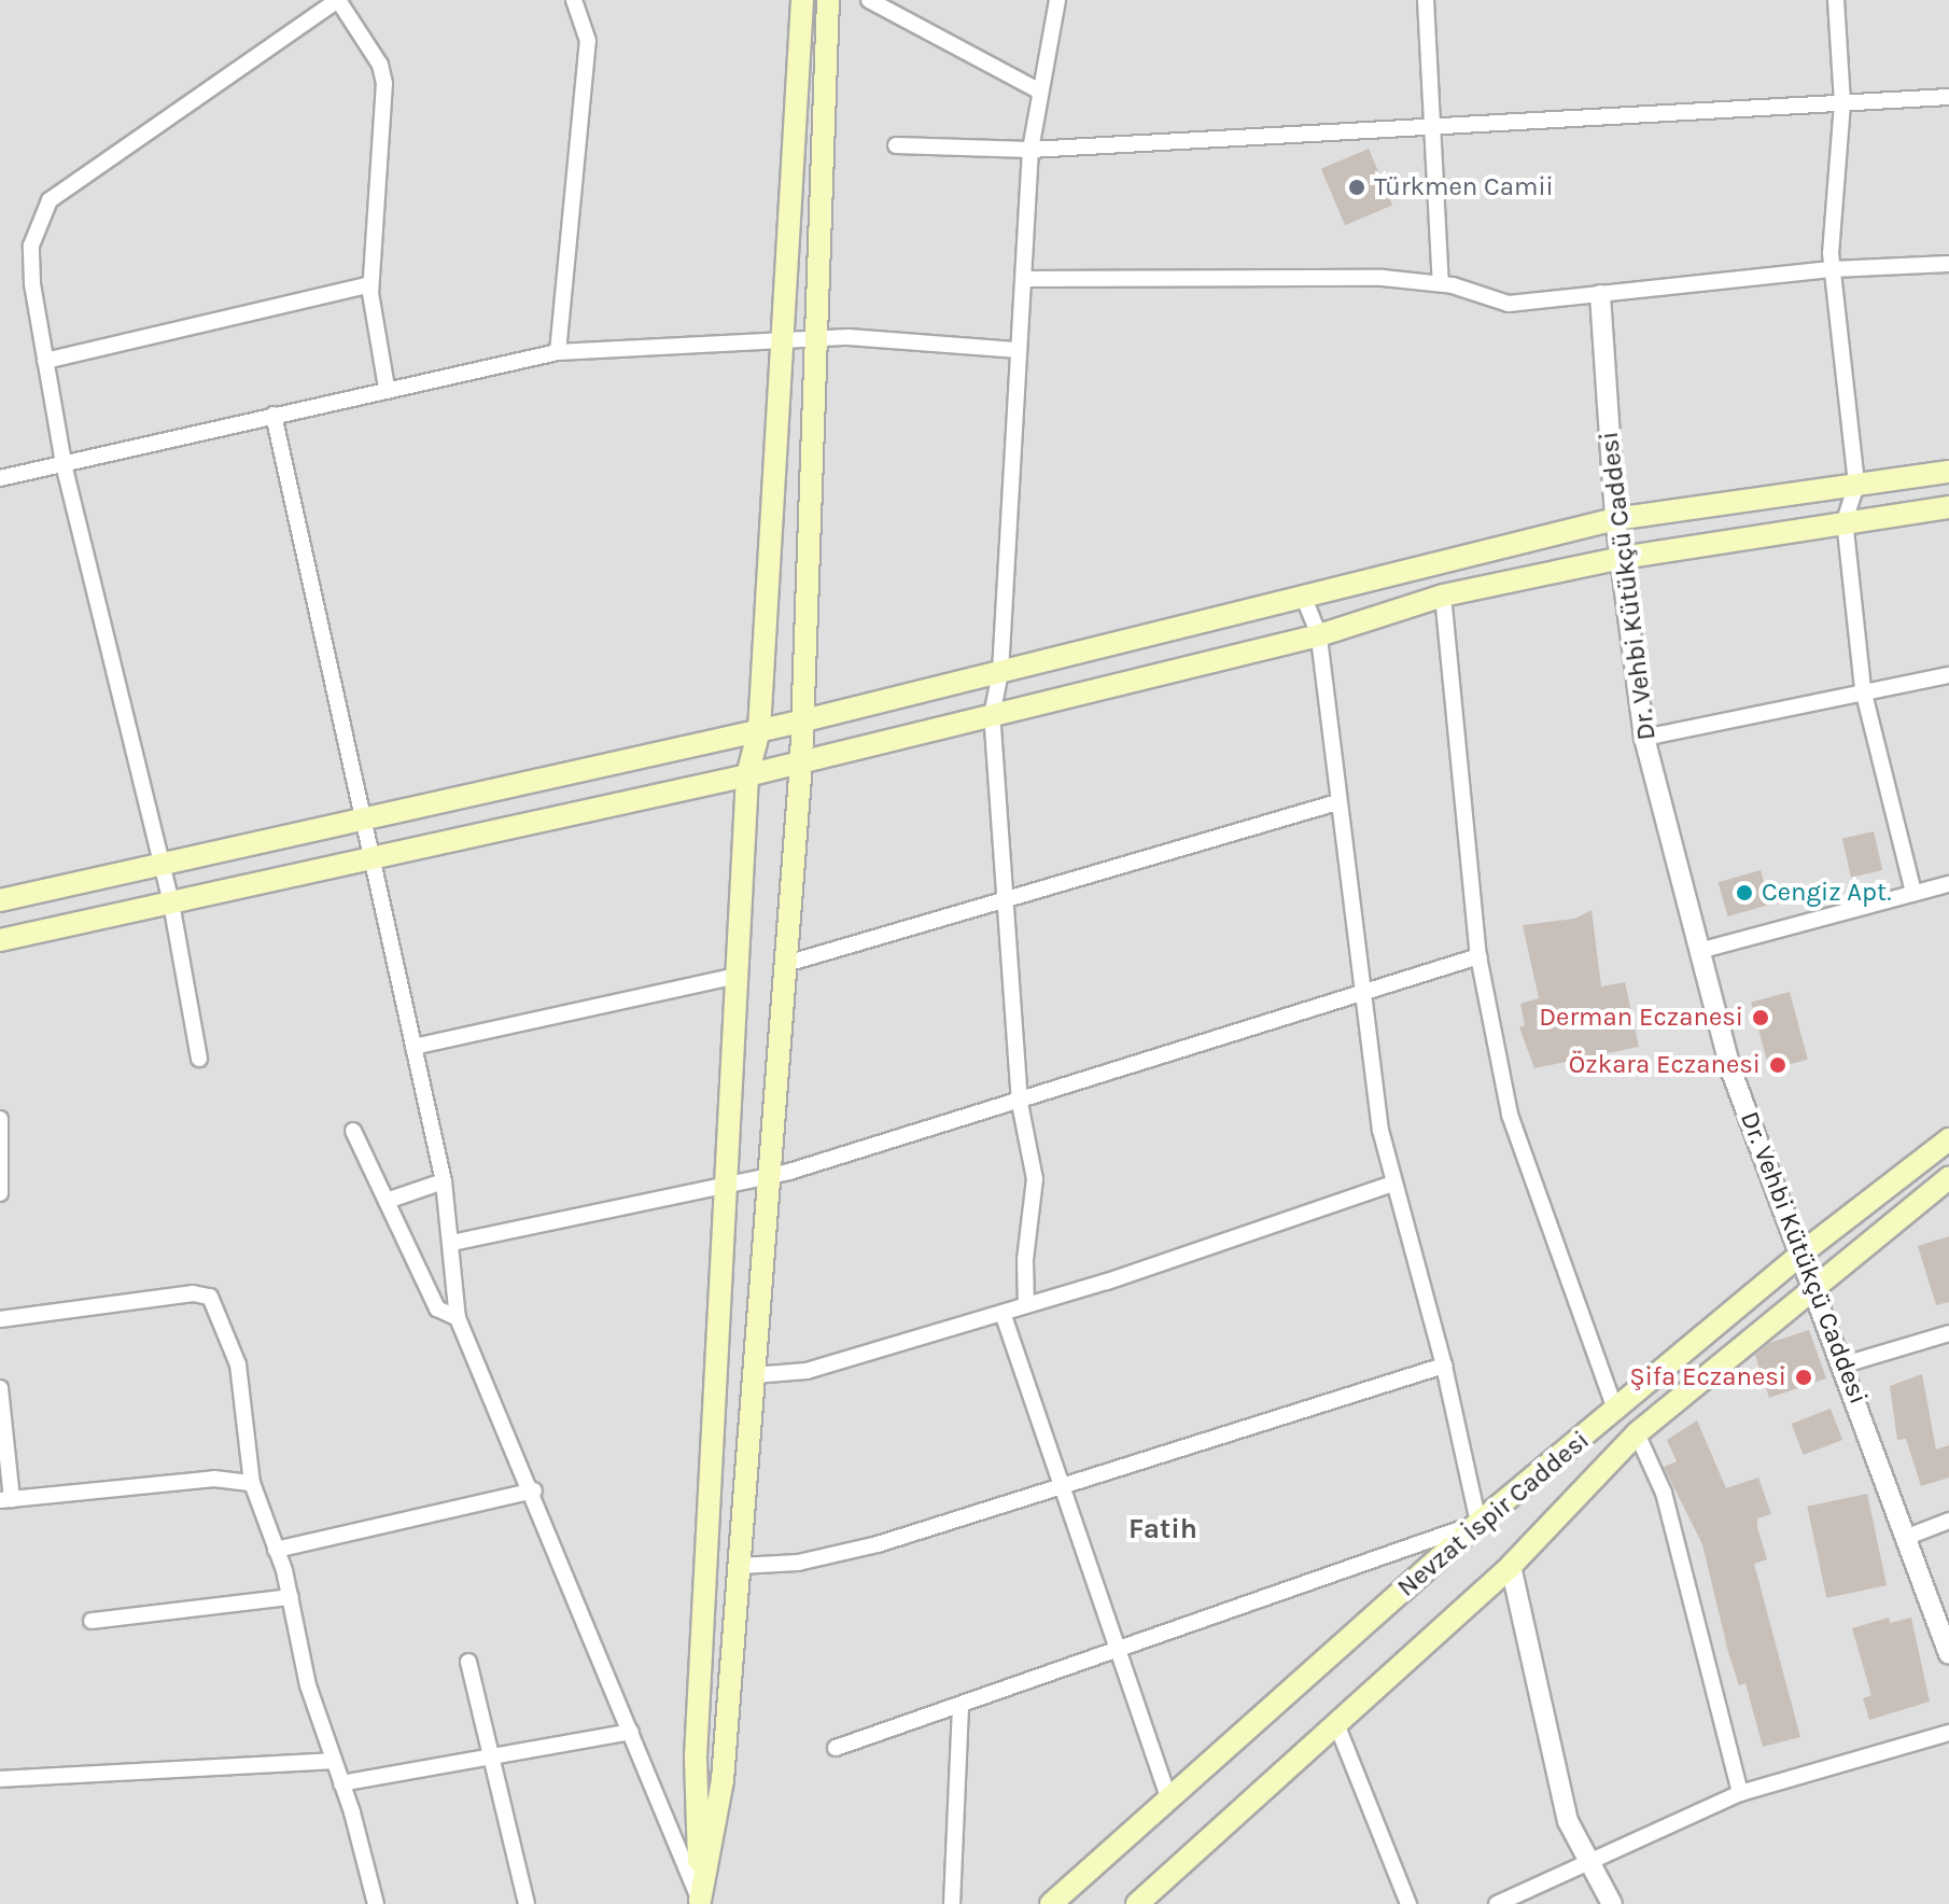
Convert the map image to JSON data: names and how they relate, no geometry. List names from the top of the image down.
{
  "streets": {
    "main road": ["Nevzat İspir Caddesi"],
    "street": ["Dr. Vehbi Kütükçü Caddesi"]
  },
  "crossings": [
    ["Dr. Vehbi Kütükçü Caddesi", "Nevzat İspir Caddesi"]
  ],
  "districts": ["Fatih"],
  "places": [
    "Türkmen Camii",
    "Cengiz Apt.",
    "Derman Eczanesi",
    "Özkara Eczanesi",
    "Şifa Eczanesi"
  ]
}
